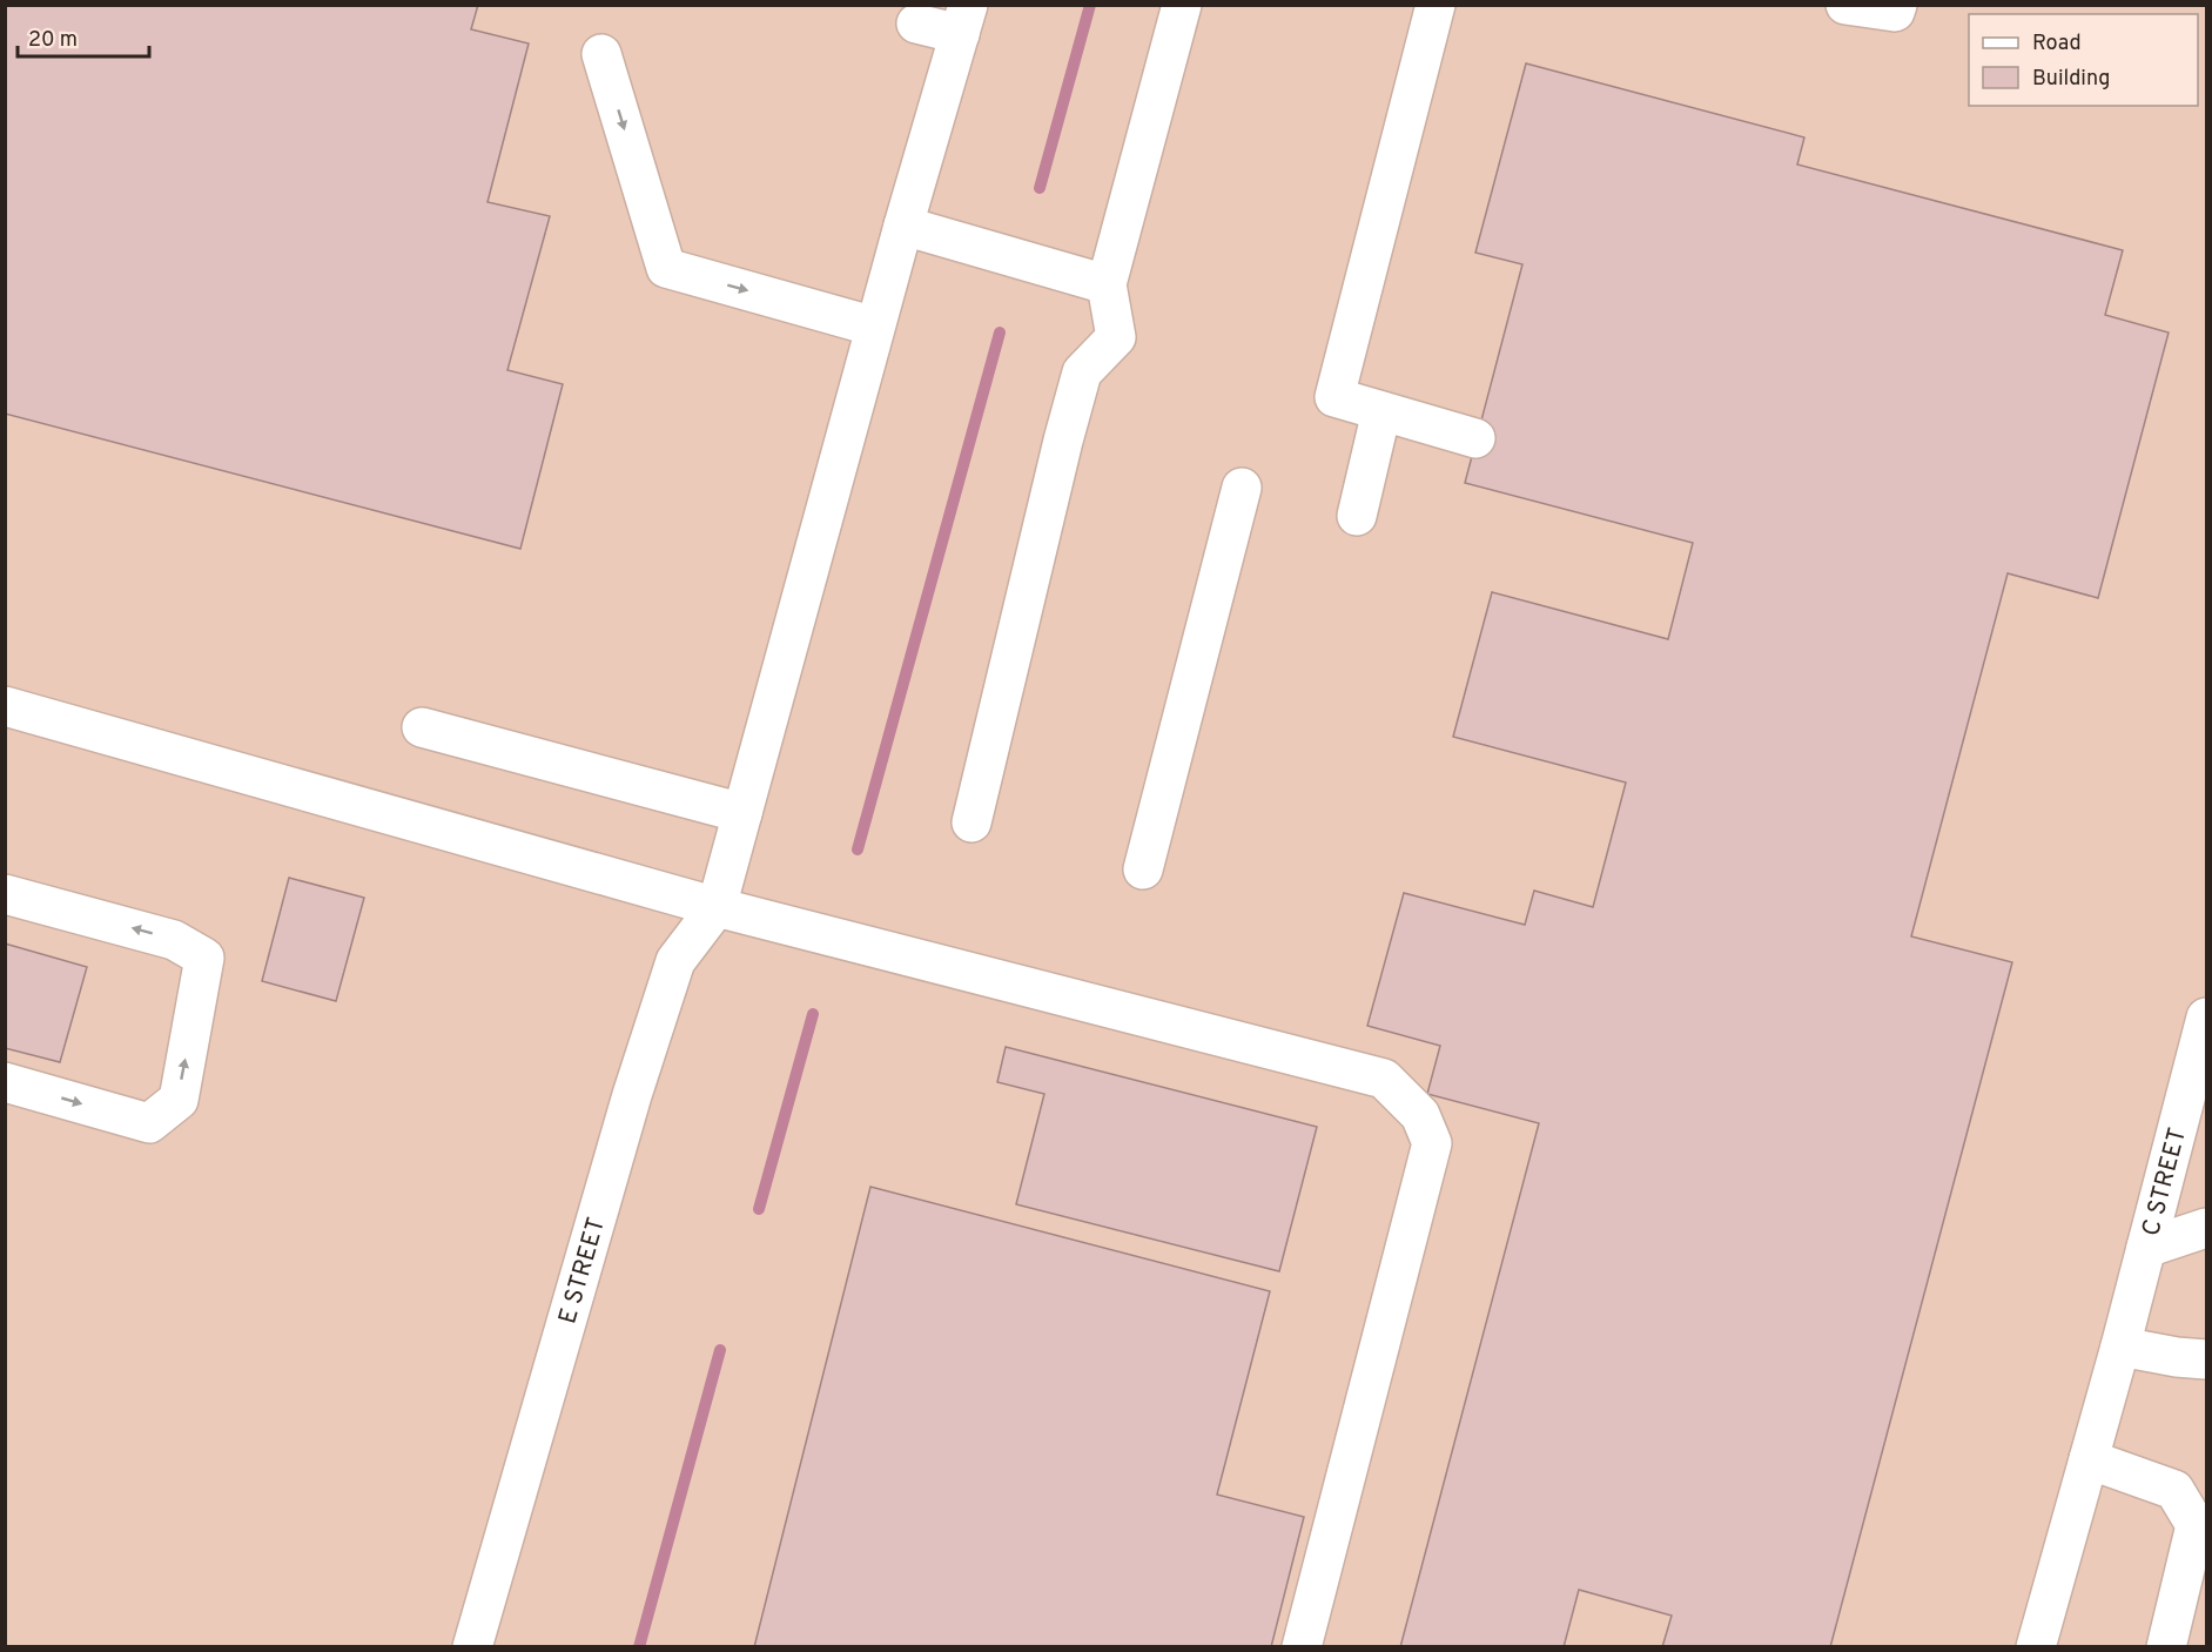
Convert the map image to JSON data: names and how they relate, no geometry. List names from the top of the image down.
{
  "streets": {
    "street": ["C STREET", "E STREET"]
  },
  "legend": ["Road", "Building"],
  "scale_bar": "20 m"
}
